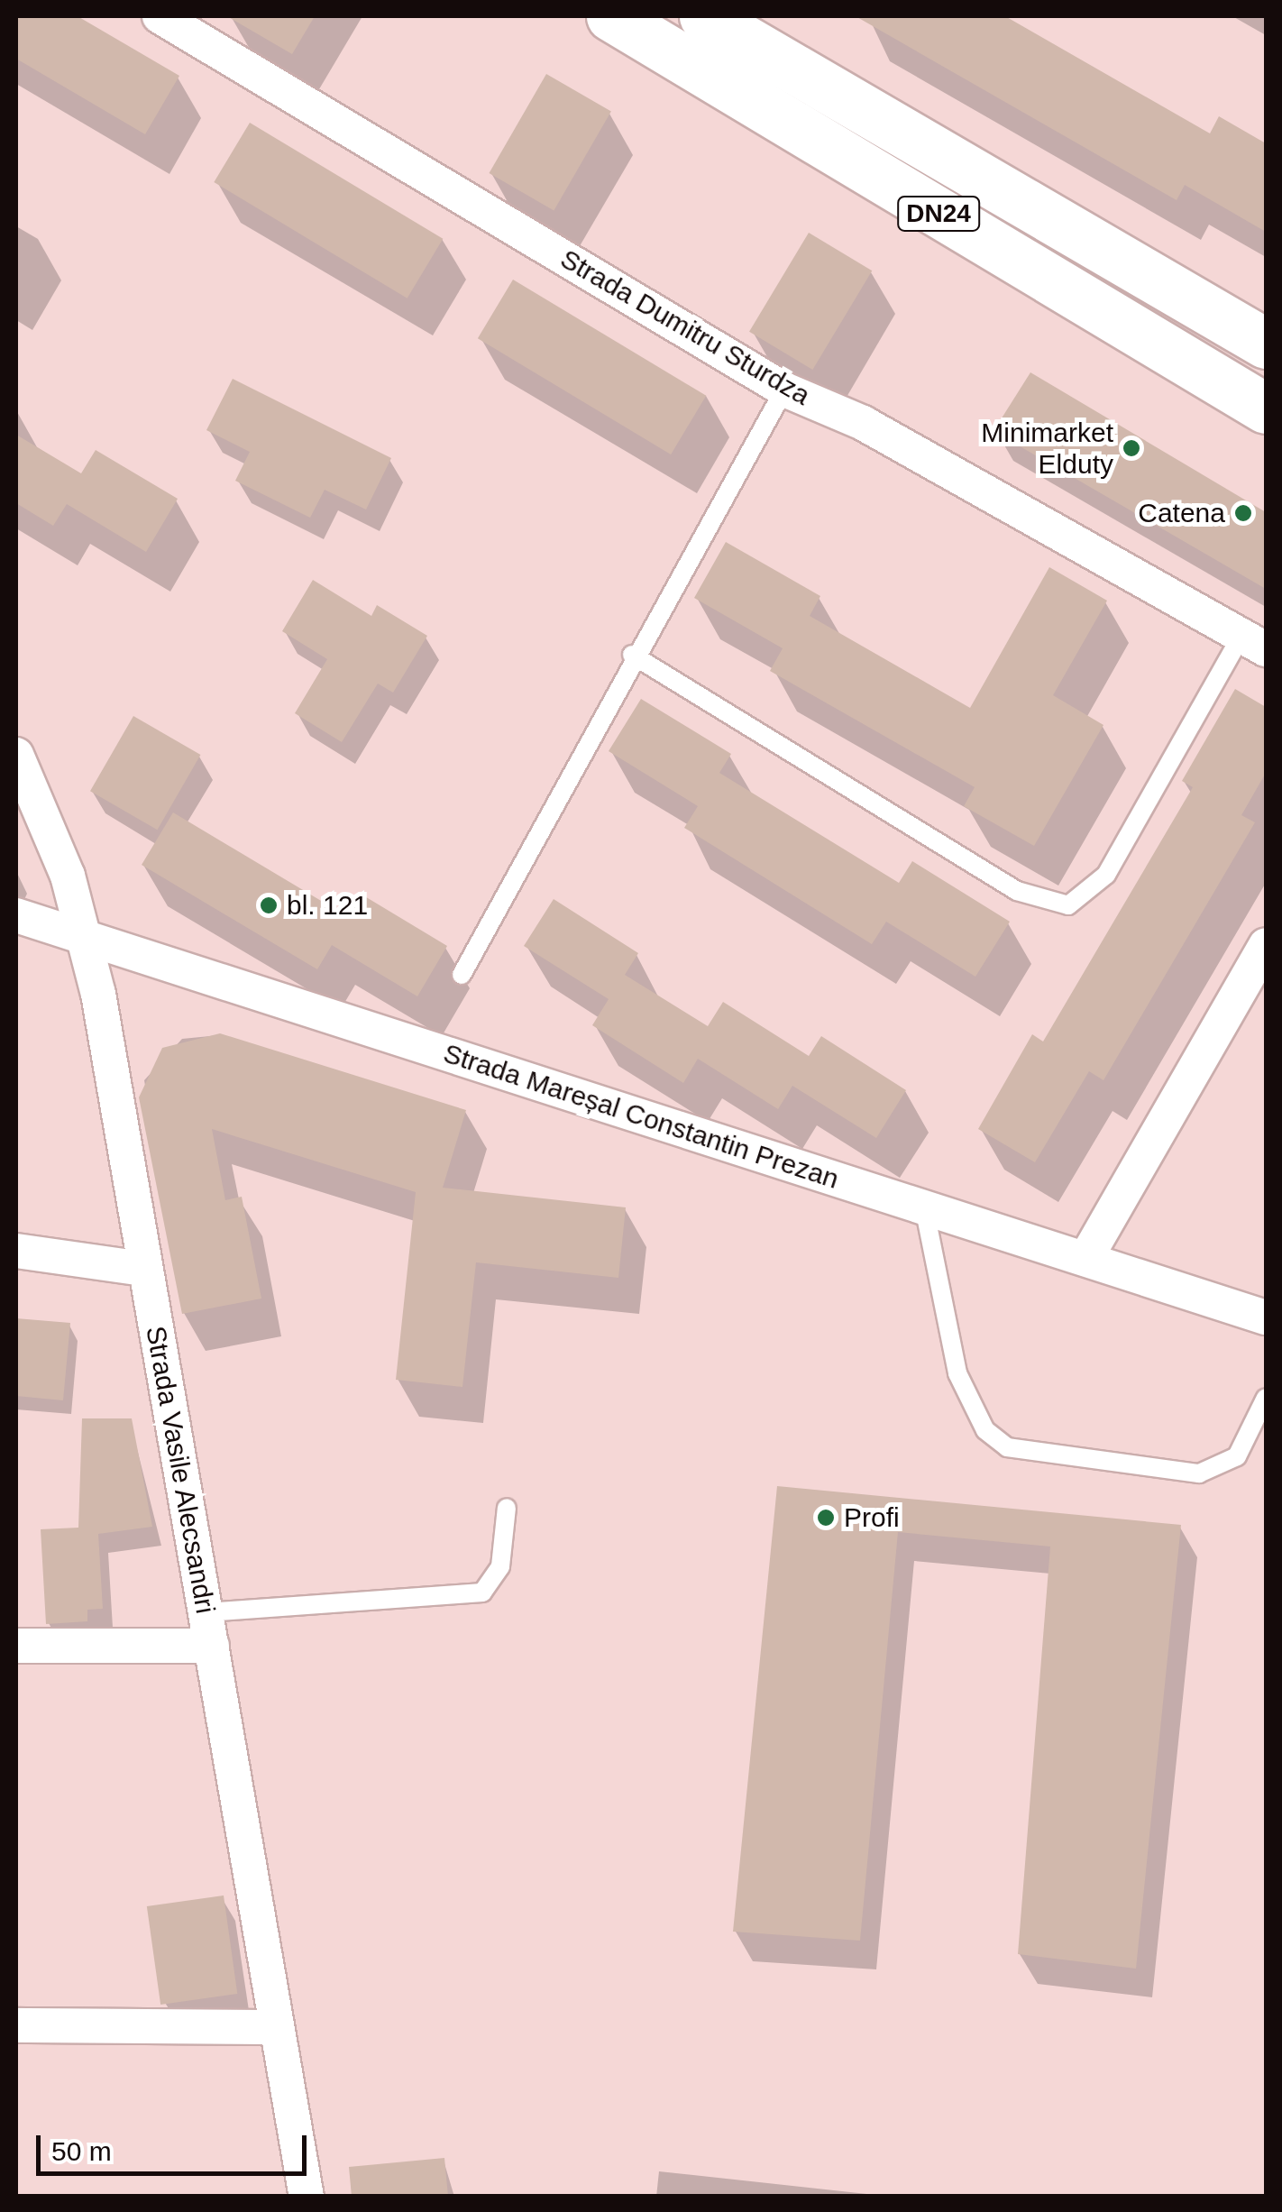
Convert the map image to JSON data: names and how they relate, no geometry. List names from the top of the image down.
{
  "streets": {
    "main road": ["DN24"],
    "street": ["Strada Dumitru Sturdza", "Strada Mareșal Constantin Prezan", "Strada Vasile Alecsandri"]
  },
  "crossings": [
    ["Strada Mareșal Constantin Prezan", "Strada Vasile Alecsandri"]
  ],
  "places": [
    "Minimarket Elduty",
    "Catena",
    "bl. 121",
    "Profi"
  ],
  "scale_bar": "50 m"
}
